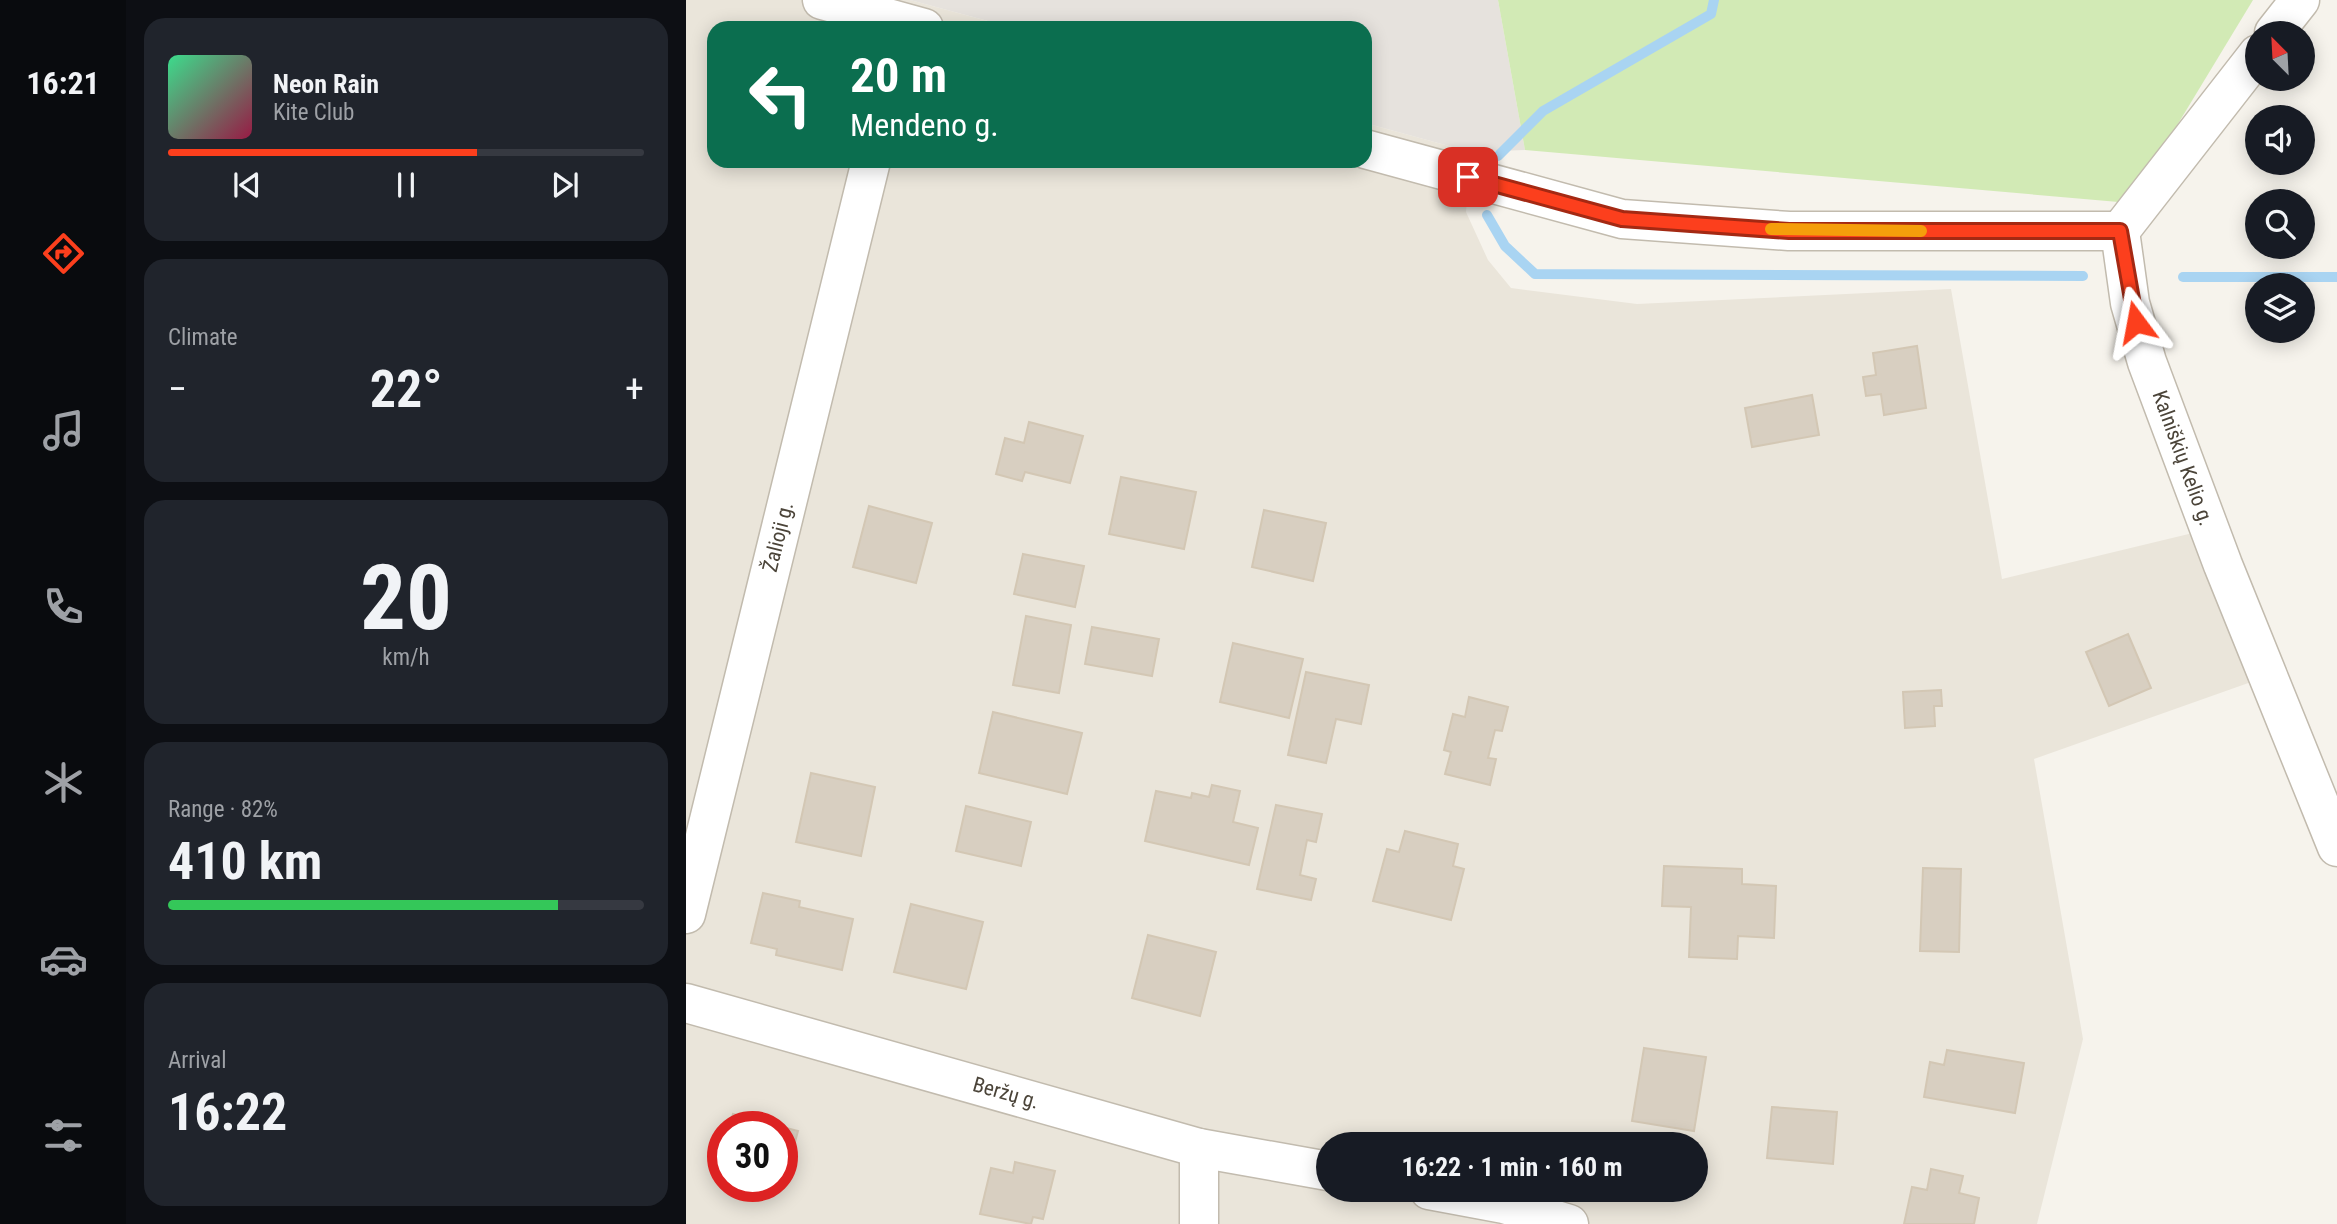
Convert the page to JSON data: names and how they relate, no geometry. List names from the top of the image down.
{
  "streets": {
    "street": ["Kalniškių Kelio g.", "Žalioji g.", "Beržų g."]
  },
  "north": "top left",
  "page": {
    "tabs": "16:21",
    "turn": ["20 m", "Mendeno g."],
    "song": ["Neon Rain", "Kite Club"],
    "tile": [
      "Climate",
      ["20", "km/h"],
      ["Range · 82%", "410 km"],
      ["Arrival", "16:22"]
    ],
    "heat": ["−", "22°", "+"],
    "limit": "30",
    "trip": "16:22 · 1 min · 160 m"
  }
}
